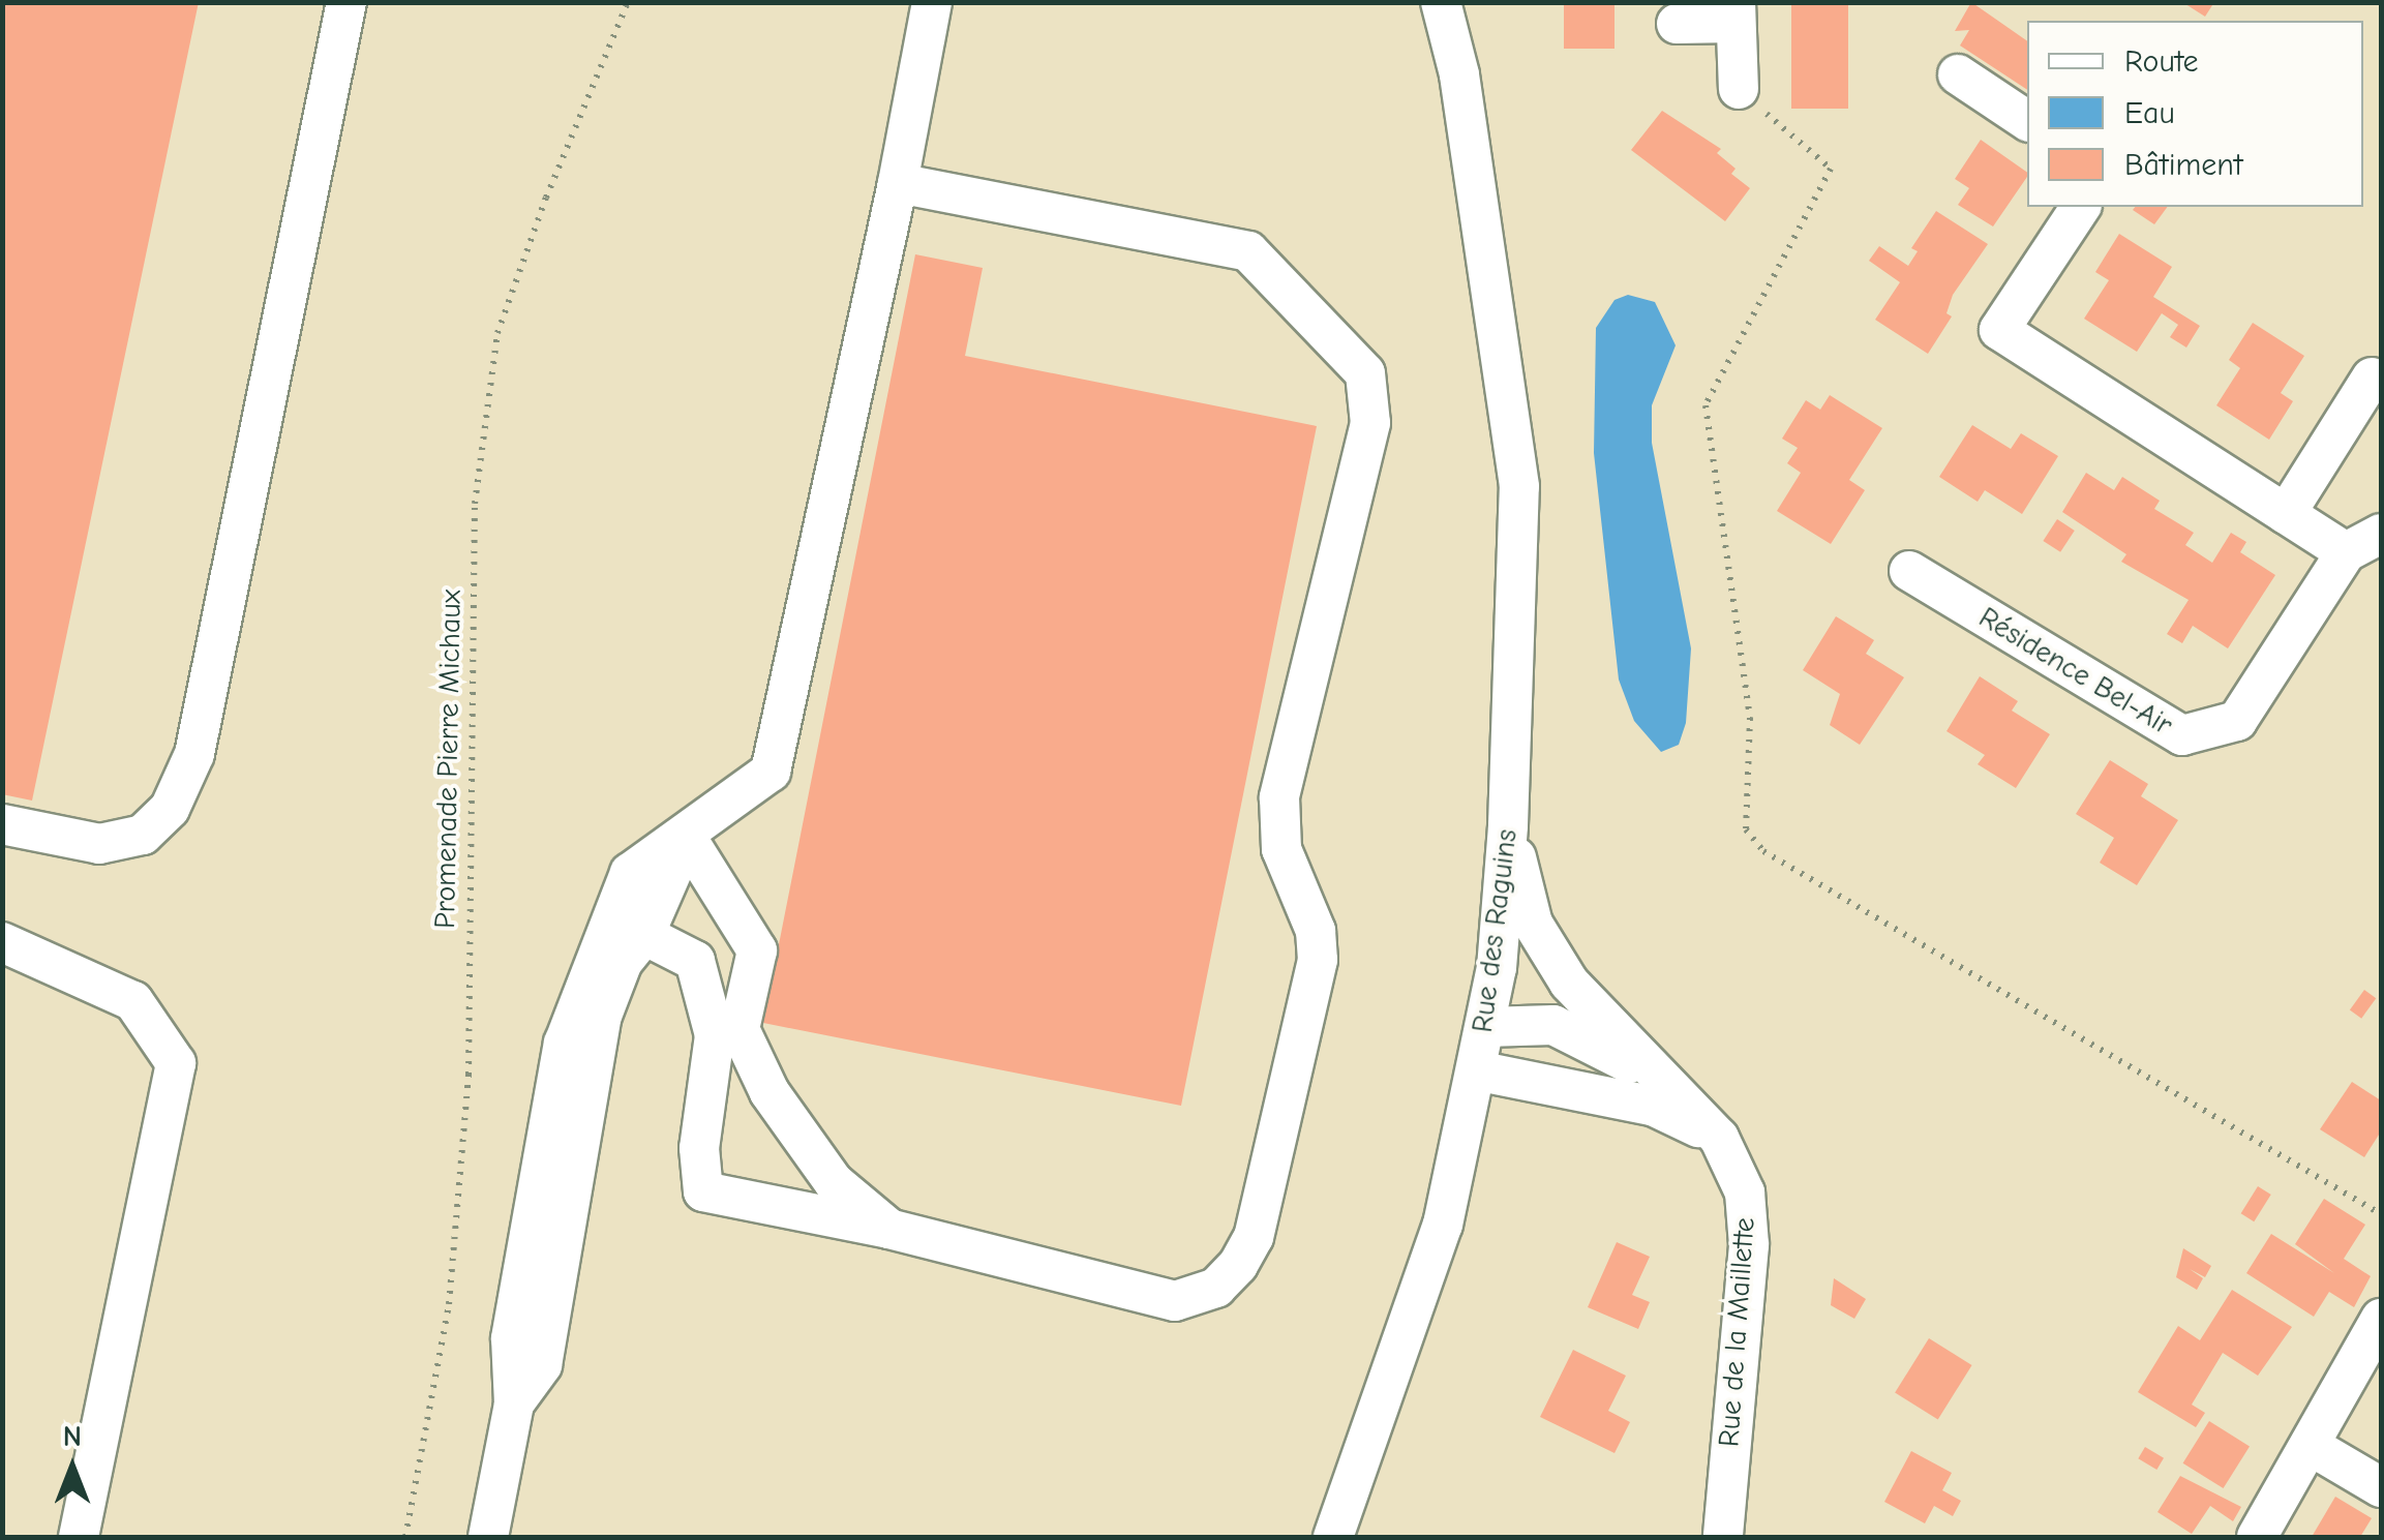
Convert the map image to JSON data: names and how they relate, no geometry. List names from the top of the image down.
{
  "streets": {
    "street": ["Résidence Bel-Air", "Rue des Raguins", "Rue de la Maillette"],
    "path": ["Promenade Pierre Michaux"]
  },
  "legend": ["Route", "Eau", "Bâtiment"],
  "north": "top"
}
